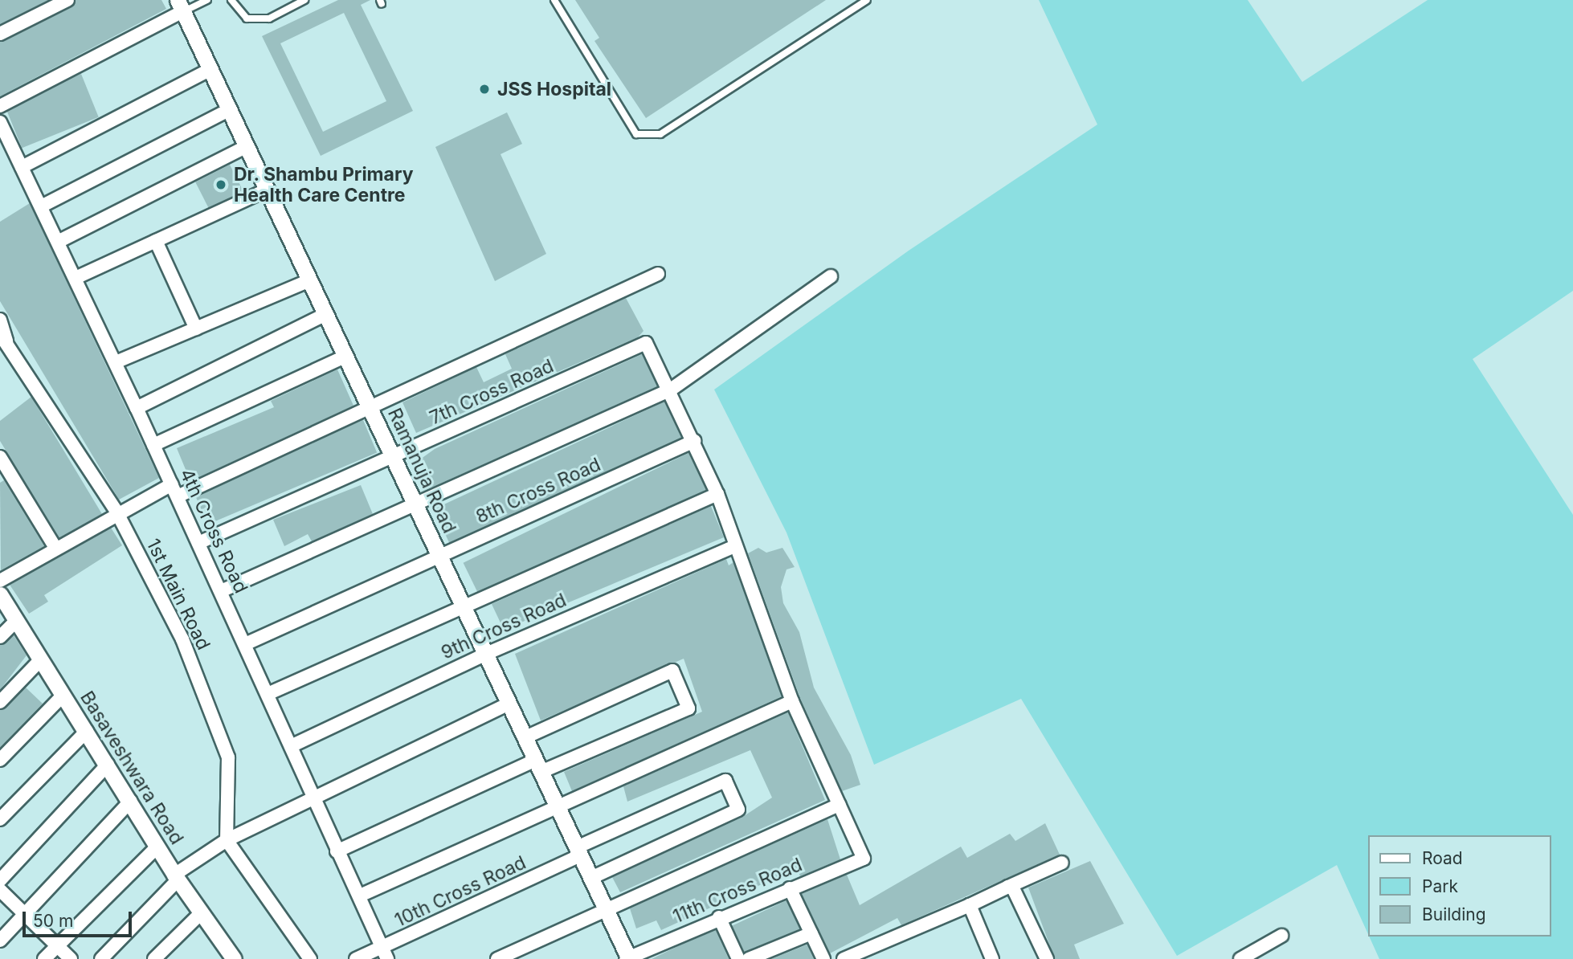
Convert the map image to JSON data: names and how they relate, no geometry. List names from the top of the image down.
{
  "streets": {
    "street": [
      "7th Cross Road",
      "Ramanuja Road",
      "8th Cross Road",
      "4th Cross Road",
      "1st Main Road",
      "9th Cross Road",
      "Basaveshwara Road",
      "11th Cross Road",
      "10th Cross Road"
    ]
  },
  "crossings": [
    ["7th Cross Road", "Ramanuja Road"],
    ["7th Cross Road", "4th Cross Road"],
    ["Ramanuja Road", "8th Cross Road"],
    ["Ramanuja Road", "9th Cross Road"],
    ["Ramanuja Road", "11th Cross Road"],
    ["Ramanuja Road", "10th Cross Road"],
    ["8th Cross Road", "4th Cross Road"],
    ["4th Cross Road", "9th Cross Road"],
    ["4th Cross Road", "10th Cross Road"]
  ],
  "places": ["JSS Hospital", "Dr. Shambu Primary Health Care Centre"],
  "legend": ["Road", "Park", "Building"],
  "scale_bar": "50 m"
}
